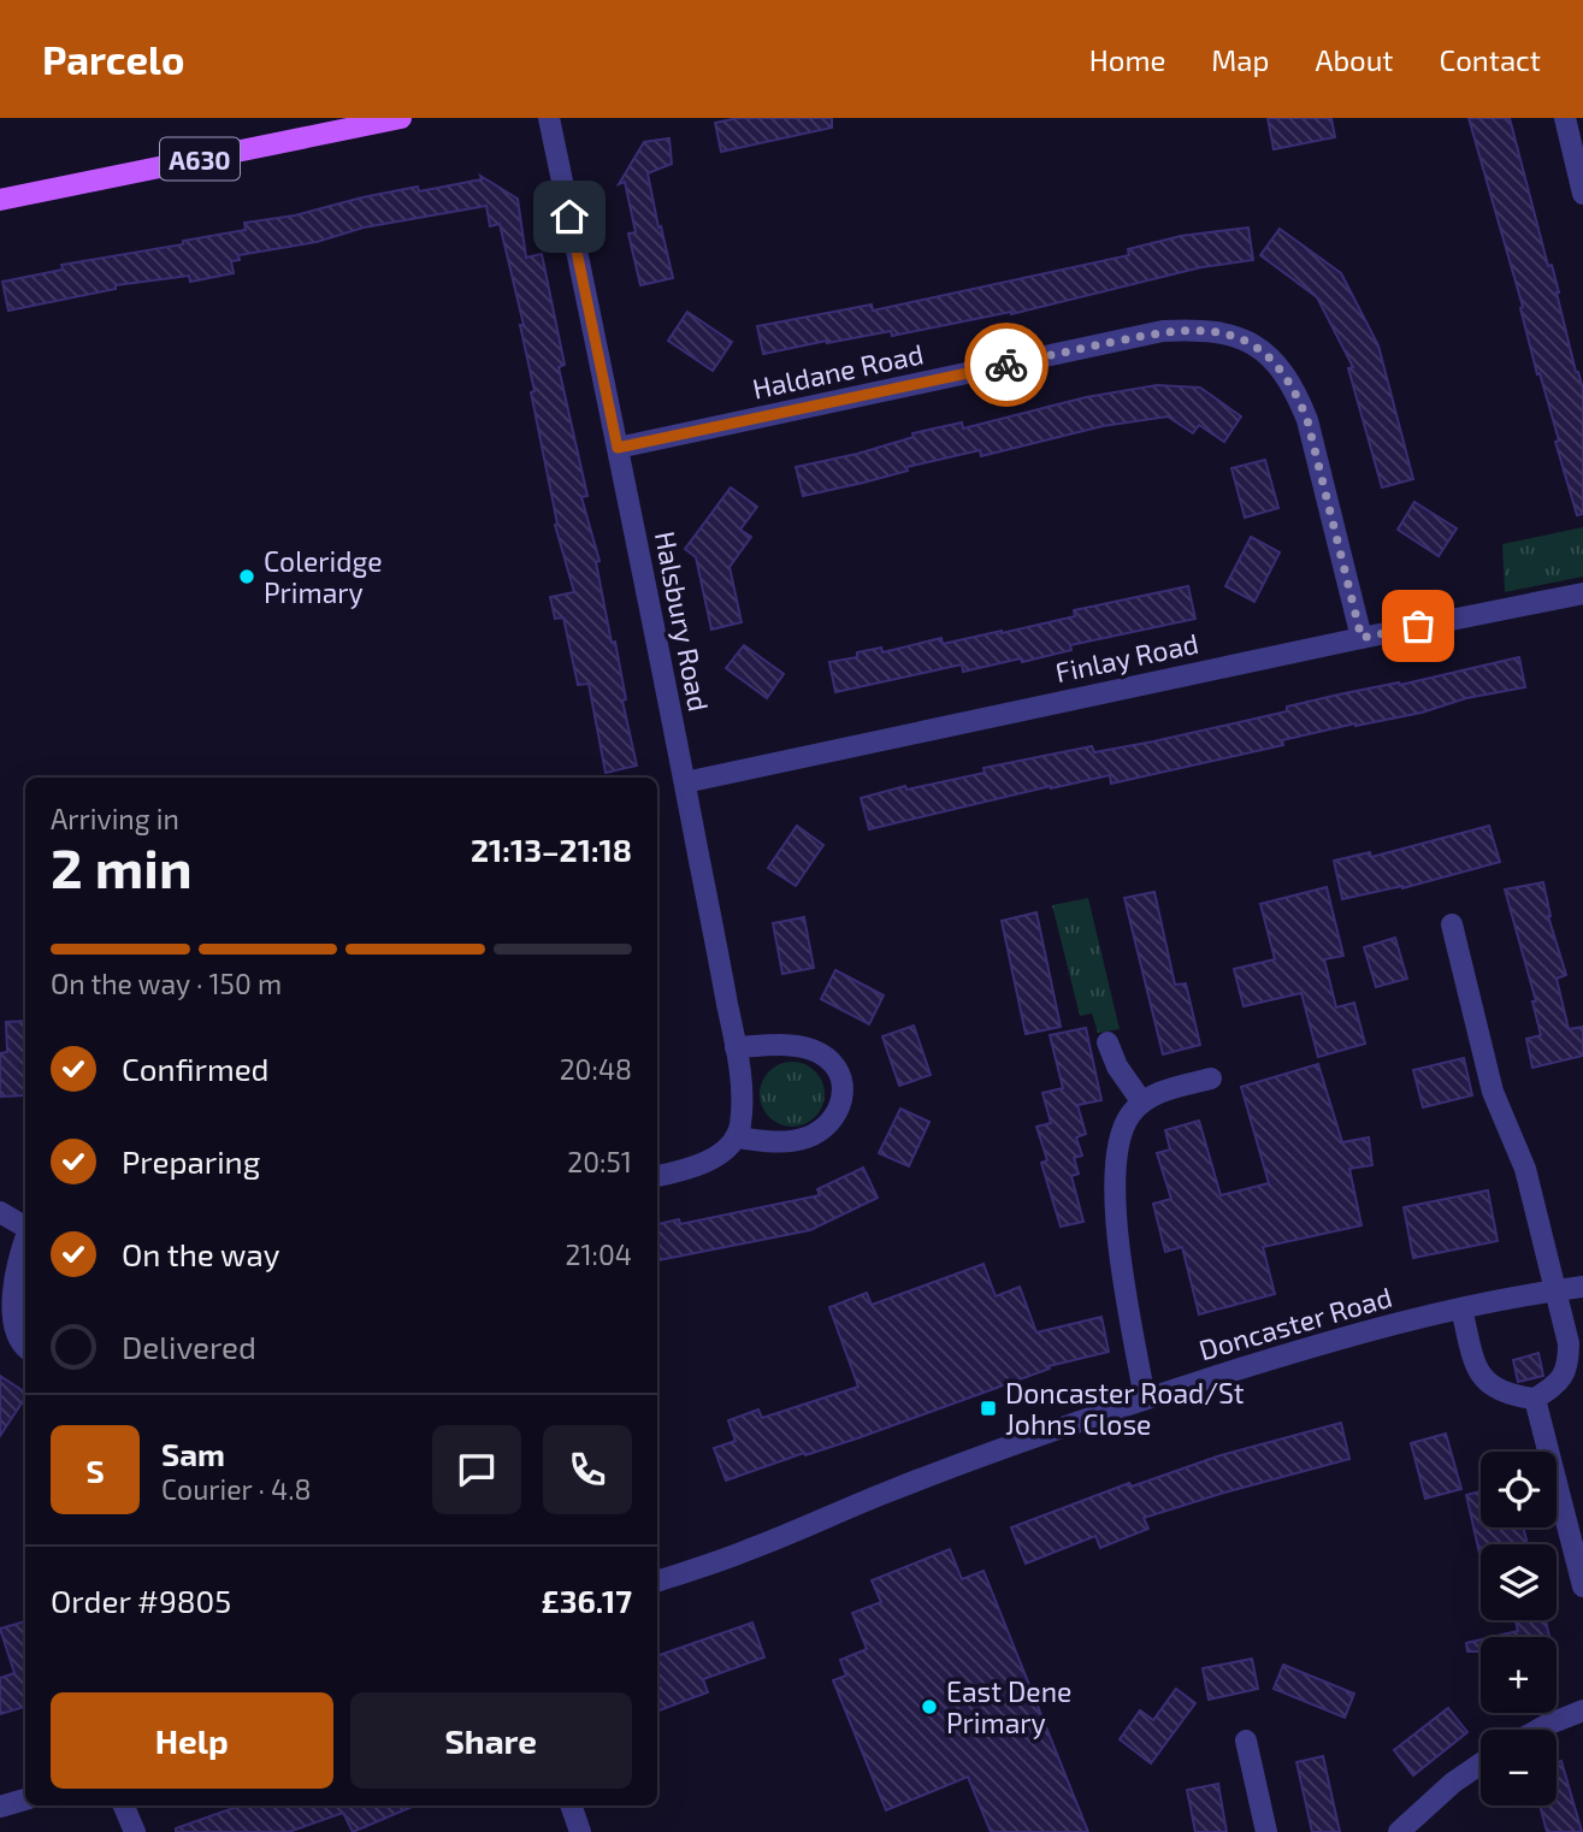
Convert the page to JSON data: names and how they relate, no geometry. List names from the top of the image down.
{
  "streets": {
    "main road": ["A630"],
    "street": [
      "Haldane Road",
      "Halsbury Road",
      "Finlay Road",
      "Doncaster Road"
    ]
  },
  "crossings": [
    ["Haldane Road", "Halsbury Road"],
    ["Haldane Road", "Finlay Road"],
    ["Halsbury Road", "Finlay Road"]
  ],
  "places": {
    "other": ["Coleridge Primary", "East Dene Primary"],
    "transit": ["Doncaster Road/St Johns Close"]
  },
  "page": {
    "header": "Parcelo",
    "nav": [
      "Home",
      "Map",
      "About",
      "Contact"
    ],
    "heading": ["2 min", "Arriving in", "21:13–21:18"],
    "panel": [
      "Sam",
      "Courier · 4.8",
      "Order #9805",
      "£36.17"
    ],
    "bar": "On the way · 150 m",
    "list": [
      ["Confirmed", "20:48"],
      ["Preparing", "20:51"],
      ["On the way", "21:04"],
      "Delivered"
    ],
    "round": "S",
    "map_buttons": ["+", "−"],
    "buttons": ["Help", "Share"]
  }
}
